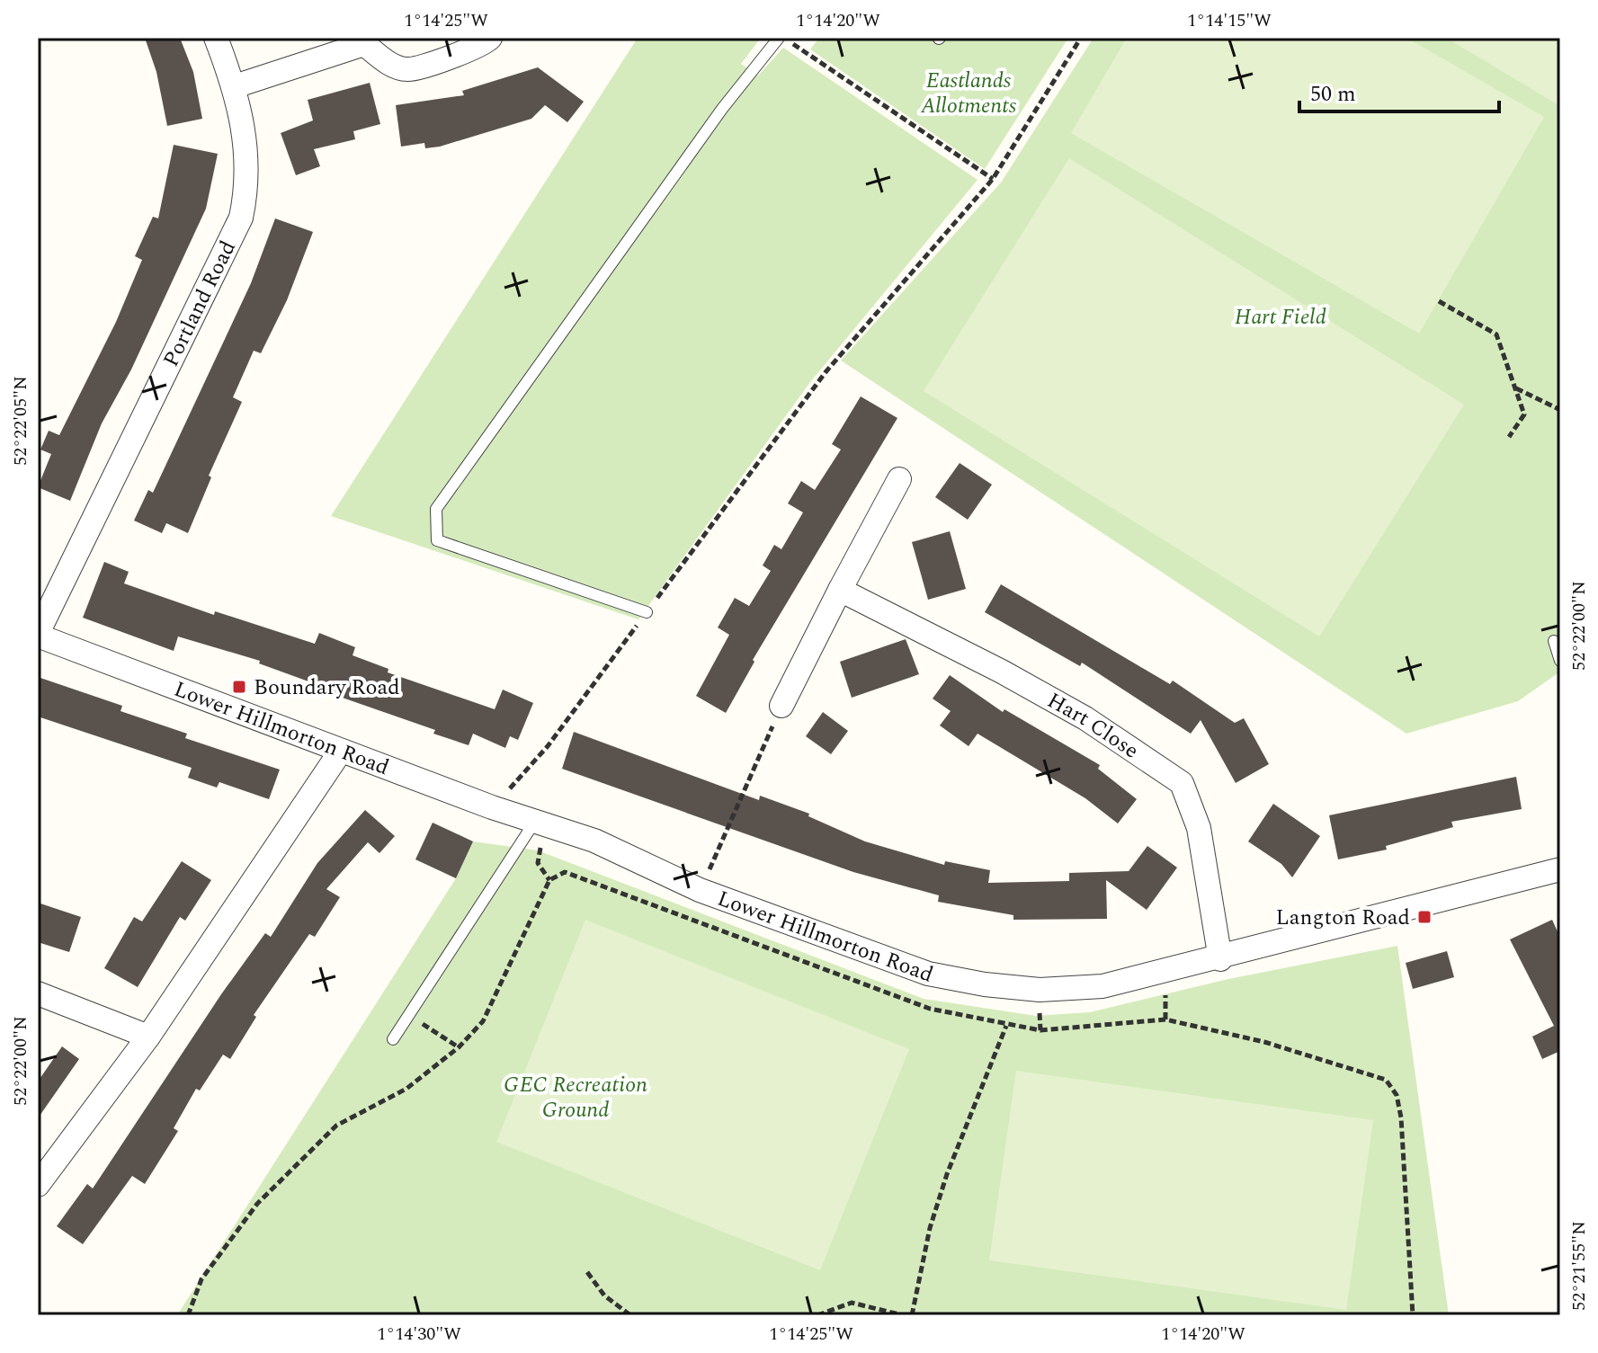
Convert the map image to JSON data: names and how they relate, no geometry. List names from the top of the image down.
{
  "streets": {
    "street": ["Portland Road", "Hart Close", "Lower Hillmorton Road"]
  },
  "crossings": [
    ["Portland Road", "Lower Hillmorton Road"],
    ["Hart Close", "Lower Hillmorton Road"]
  ],
  "parks": ["Eastlands Allotments", "Hart Field", "GEC Recreation Ground"],
  "places": {
    "transit": ["Boundary Road", "Langton Road"]
  },
  "scale_bar": "50 m",
  "coordinates": [
    "1°14'25\"W",
    "1°14'20\"W",
    "1°14'15\"W",
    "52°22'05\"N",
    "52°22'00\"N",
    "52°21'55\"N",
    "1°14'30\"W"
  ]
}
